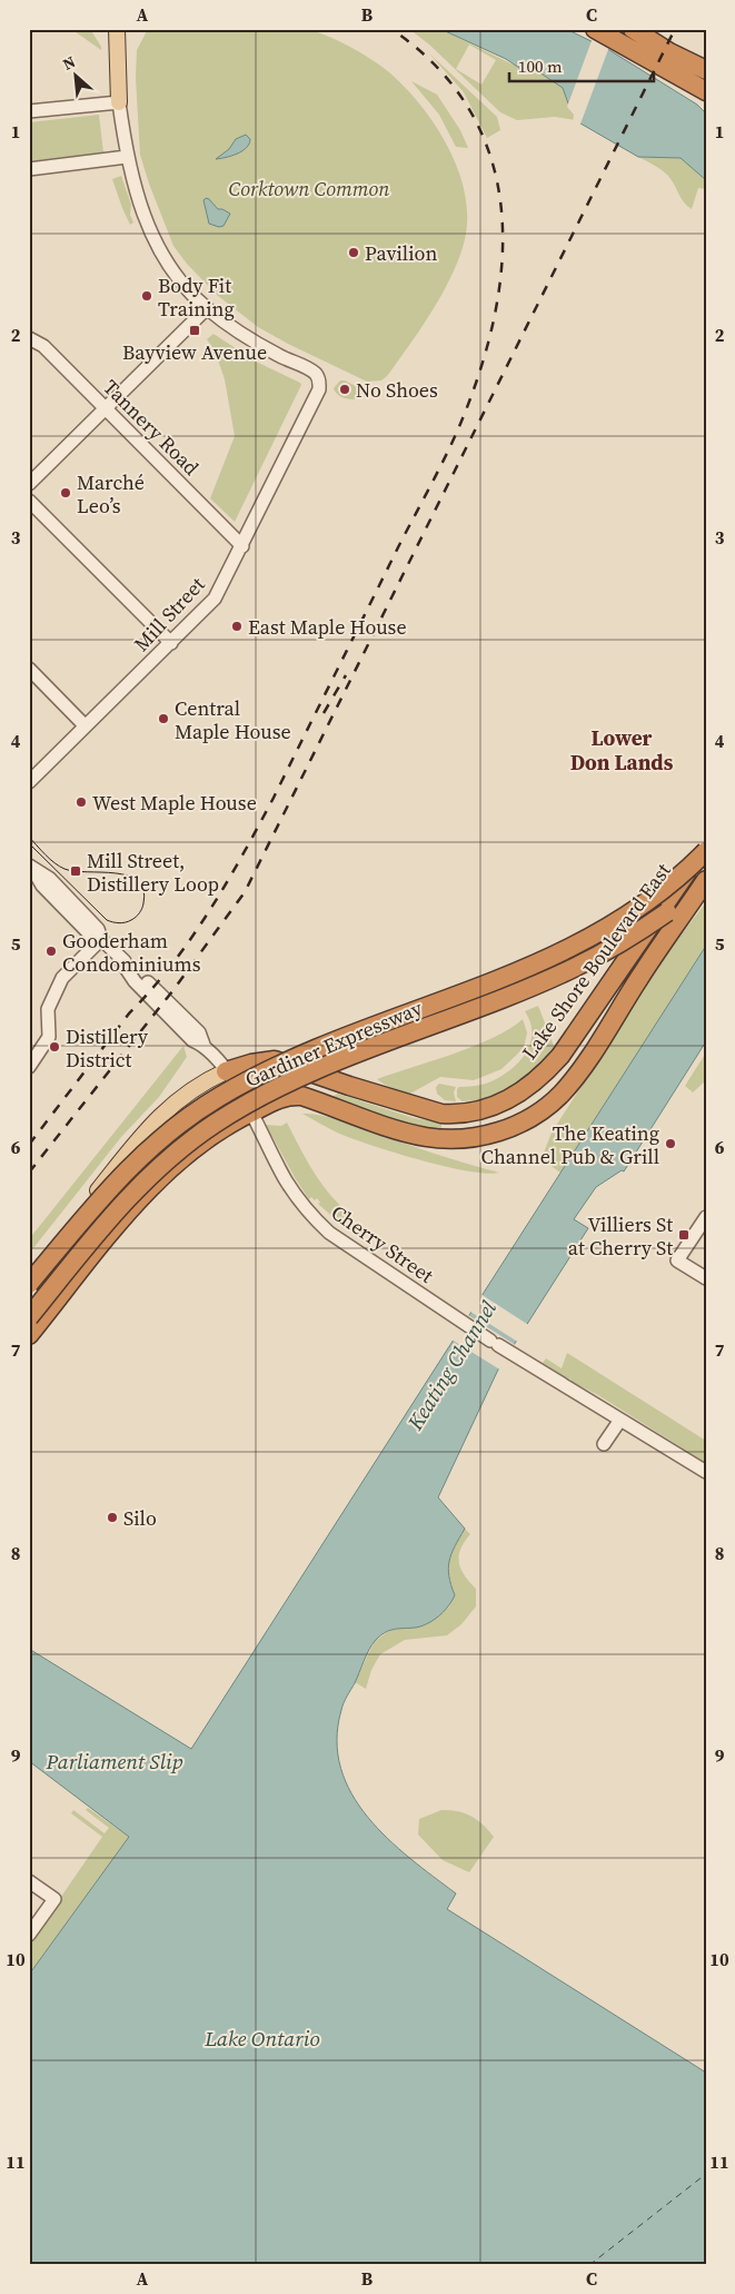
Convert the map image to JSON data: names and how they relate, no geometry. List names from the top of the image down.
{
  "streets": {
    "highway": ["Lake Shore Boulevard East", "Gardiner Expressway"],
    "street": ["Tannery Road", "Mill Street", "Cherry Street"]
  },
  "crossings": [
    ["Tannery Road", "Mill Street"],
    ["Lake Shore Boulevard East", "Cherry Street"]
  ],
  "districts": ["Lower Don Lands"],
  "water": ["Keating Channel", "Parliament Slip", "Lake Ontario"],
  "parks": ["Corktown Common"],
  "places": {
    "other": [
      "Pavilion",
      "Body Fit Training",
      "No Shoes",
      "Marché Leo’s",
      "East Maple House",
      "Central Maple House",
      "West Maple House",
      "Gooderham Condominiums",
      "Distillery District",
      "The Keating Channel Pub & Grill",
      "Silo"
    ],
    "transit": ["Bayview Avenue", "Mill Street, Distillery Loop", "Villiers St at Cherry St"]
  },
  "scale_bar": "100 m",
  "north": "top left",
  "grid": {
    "columns": ["A", "B", "C"],
    "rows": [
      "1",
      "2",
      "3",
      "4",
      "5",
      "6",
      "7",
      "8",
      "9",
      "10",
      "11"
    ]
  }
}
